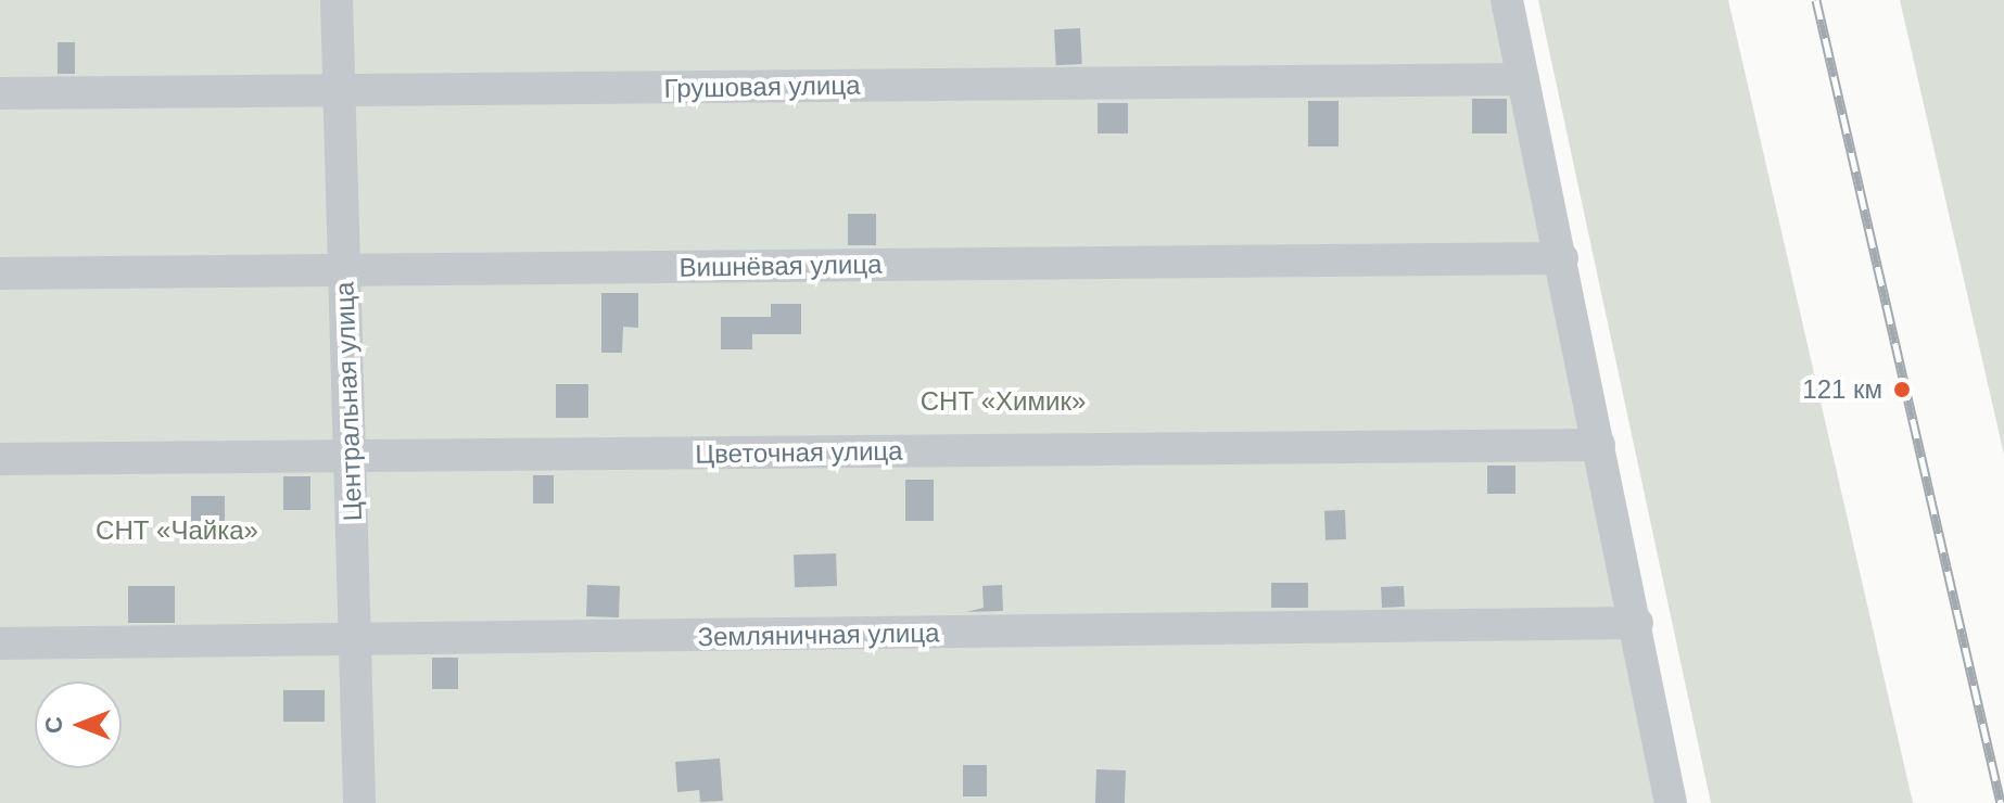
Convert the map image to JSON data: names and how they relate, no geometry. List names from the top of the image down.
{
  "streets": {
    "street": [
      "Грушовая улица",
      "Вишнёвая улица",
      "Центральная улица",
      "Цветочная улица",
      "Земляничная улица"
    ]
  },
  "crossings": [
    ["Грушовая улица", "Центральная улица"],
    ["Вишнёвая улица", "Центральная улица"],
    ["Центральная улица", "Цветочная улица"],
    ["Центральная улица", "Земляничная улица"]
  ],
  "parks": ["СНТ «Химик»", "СНТ «Чайка»"],
  "places": ["121 км"],
  "north": "left"
}
